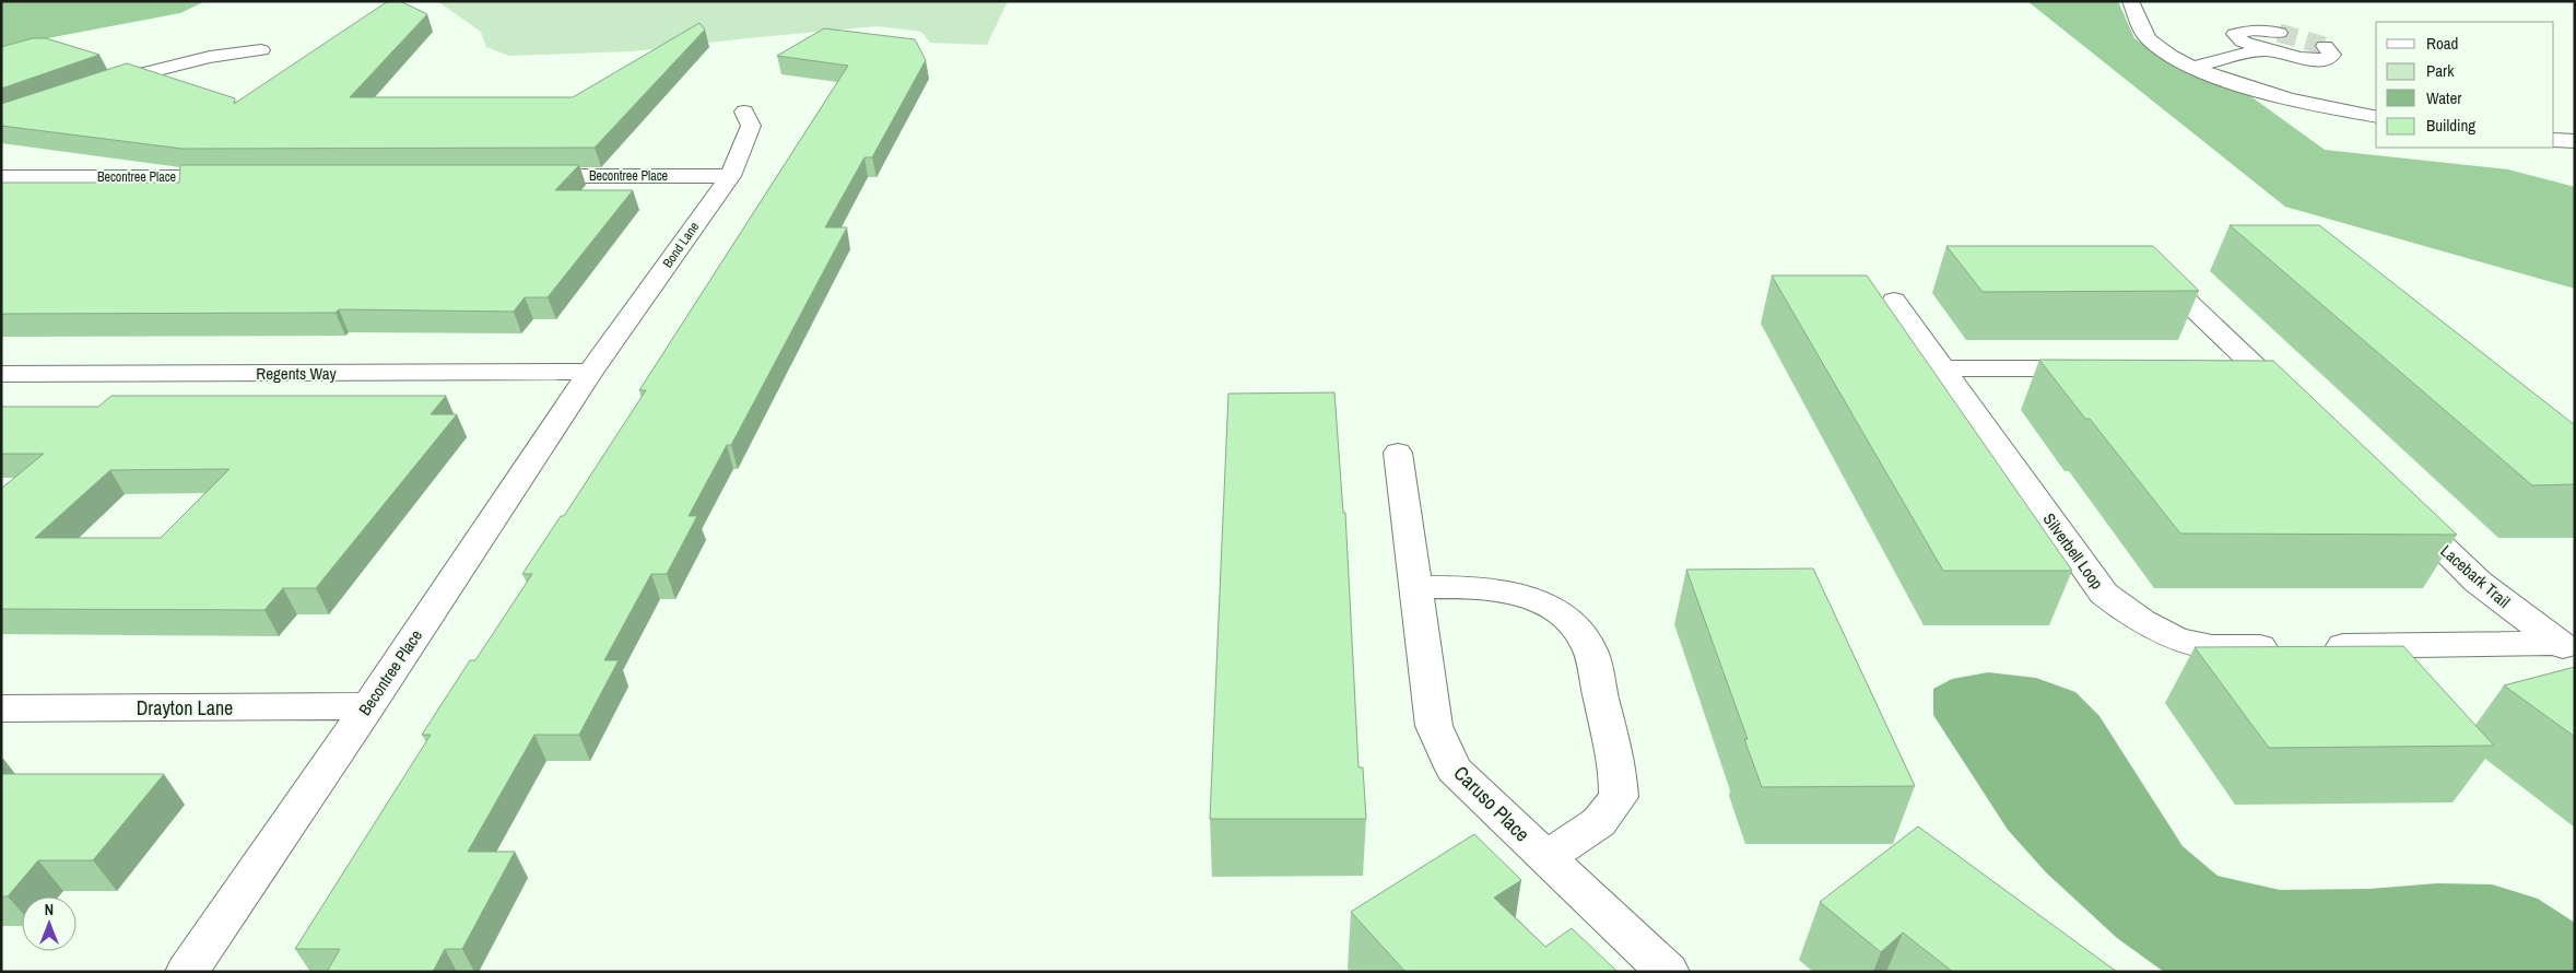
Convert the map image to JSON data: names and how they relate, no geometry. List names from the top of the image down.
{
  "streets": {
    "street": [
      "Becontree Place",
      "Bond Lane",
      "Regents Way",
      "Silverbell Loop",
      "Lacebark Trail",
      "Drayton Lane",
      "Caruso Place"
    ]
  },
  "crossings": [
    ["Becontree Place", "Bond Lane"],
    ["Becontree Place", "Regents Way"],
    ["Becontree Place", "Drayton Lane"],
    ["Bond Lane", "Regents Way"],
    ["Silverbell Loop", "Lacebark Trail"]
  ],
  "legend": [
    "Road",
    "Park",
    "Water",
    "Building"
  ],
  "north": "top"
}
